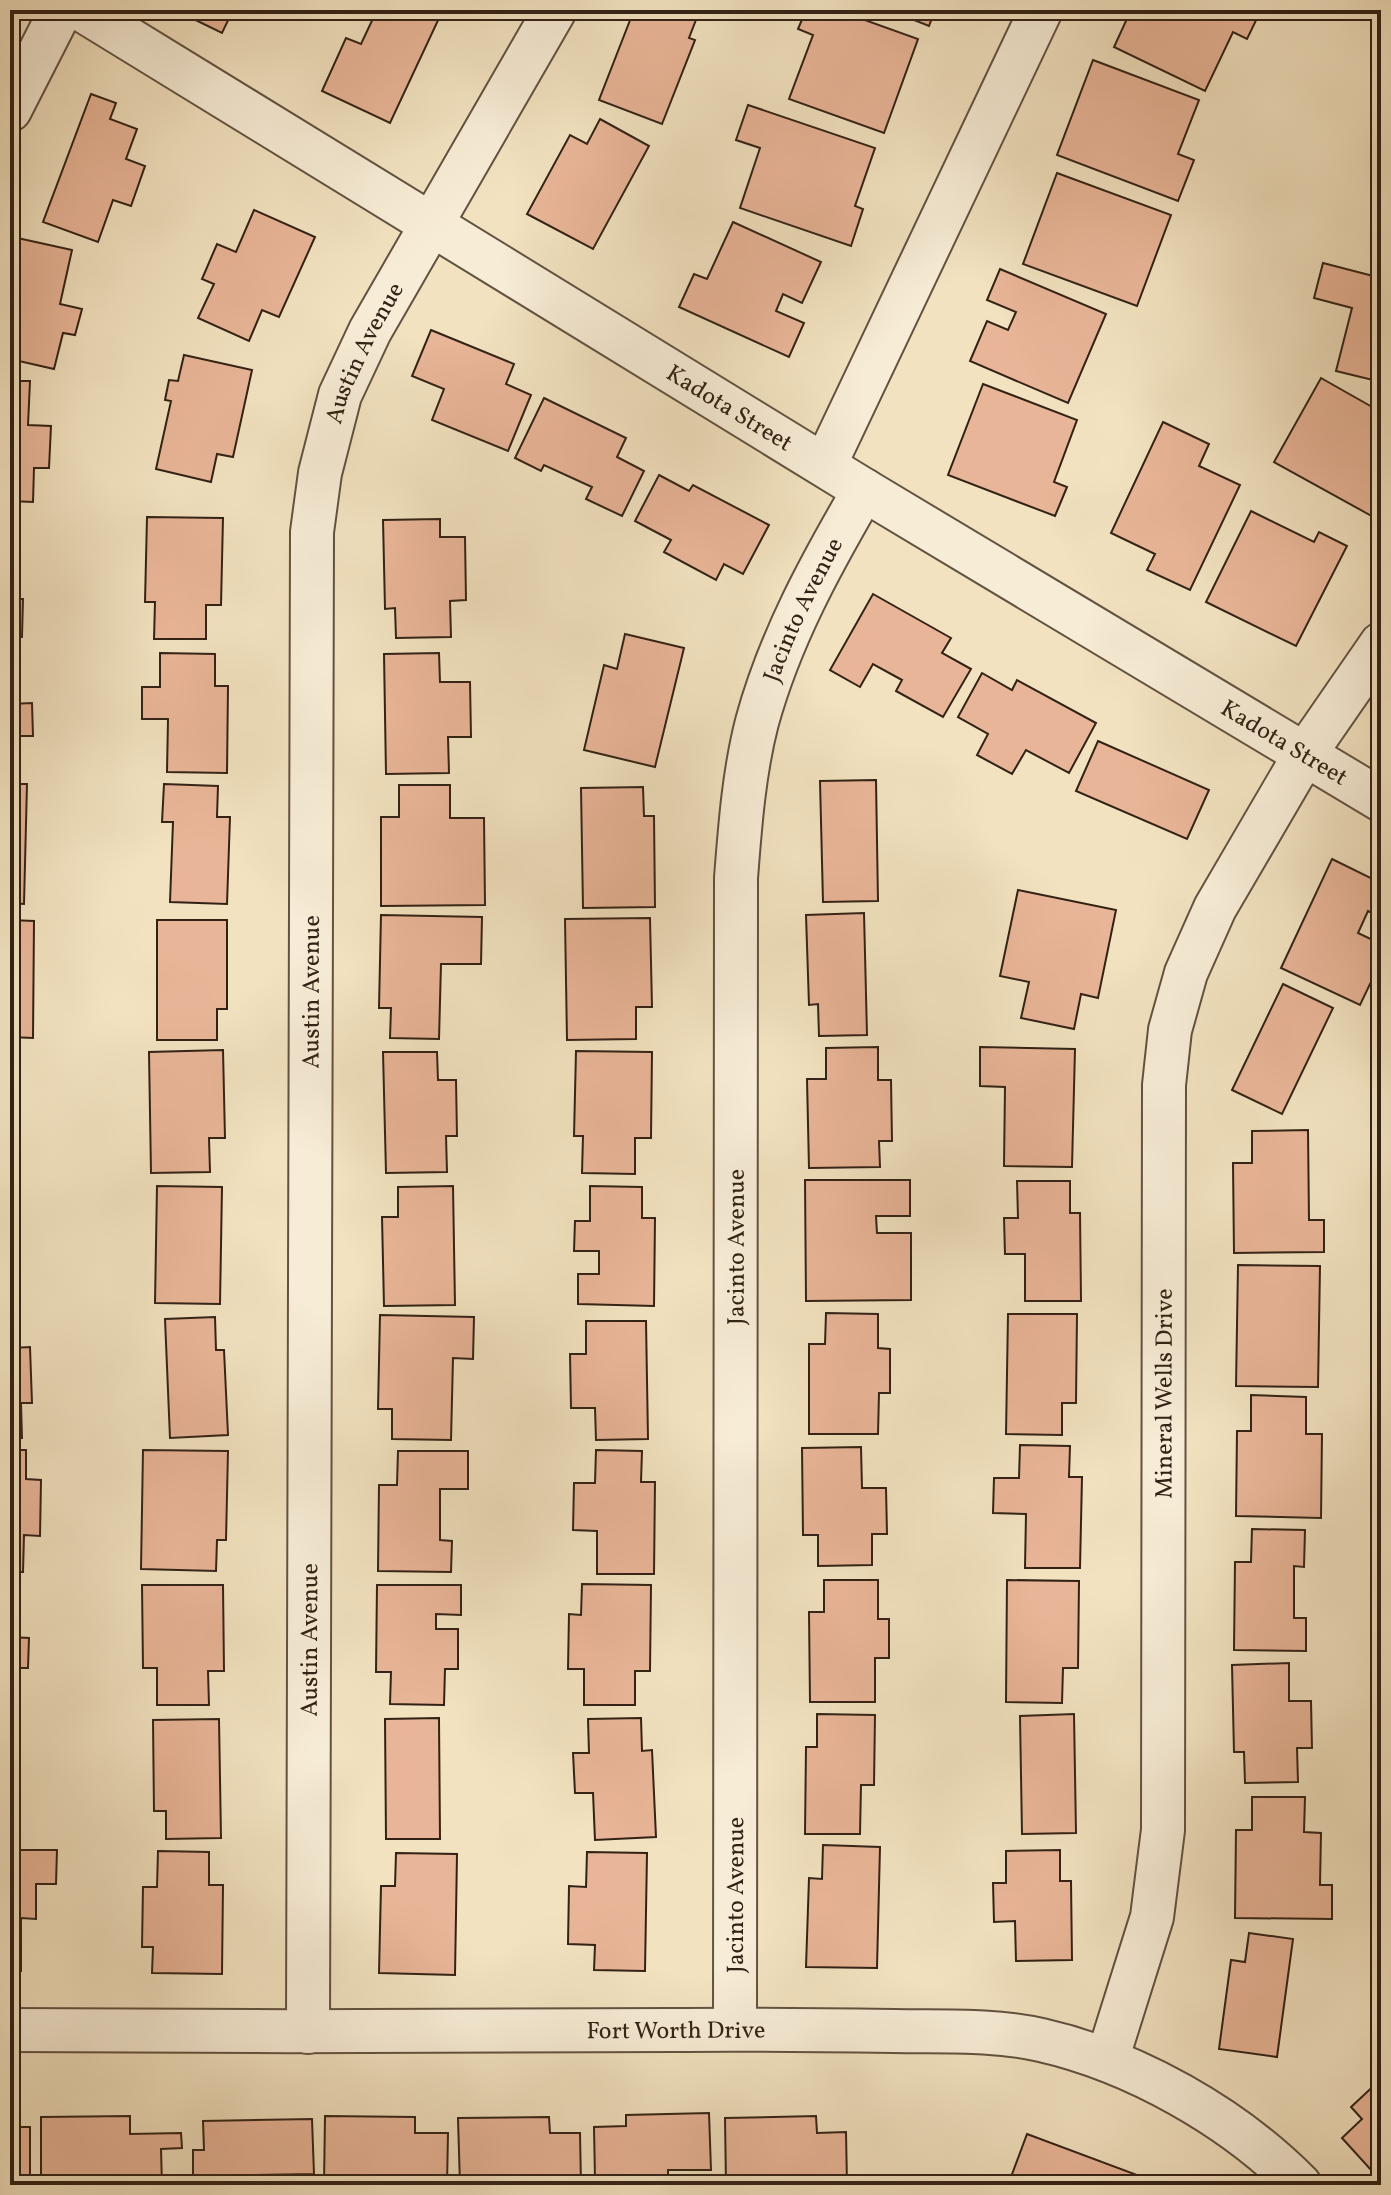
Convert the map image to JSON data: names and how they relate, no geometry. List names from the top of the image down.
{
  "streets": {
    "street": [
      "Austin Avenue",
      "Kadota Street",
      "Jacinto Avenue",
      "Mineral Wells Drive",
      "Fort Worth Drive"
    ]
  },
  "crossings": [
    ["Austin Avenue", "Kadota Street"],
    ["Austin Avenue", "Fort Worth Drive"],
    ["Kadota Street", "Jacinto Avenue"],
    ["Kadota Street", "Mineral Wells Drive"],
    ["Jacinto Avenue", "Fort Worth Drive"],
    ["Mineral Wells Drive", "Fort Worth Drive"]
  ]
}
